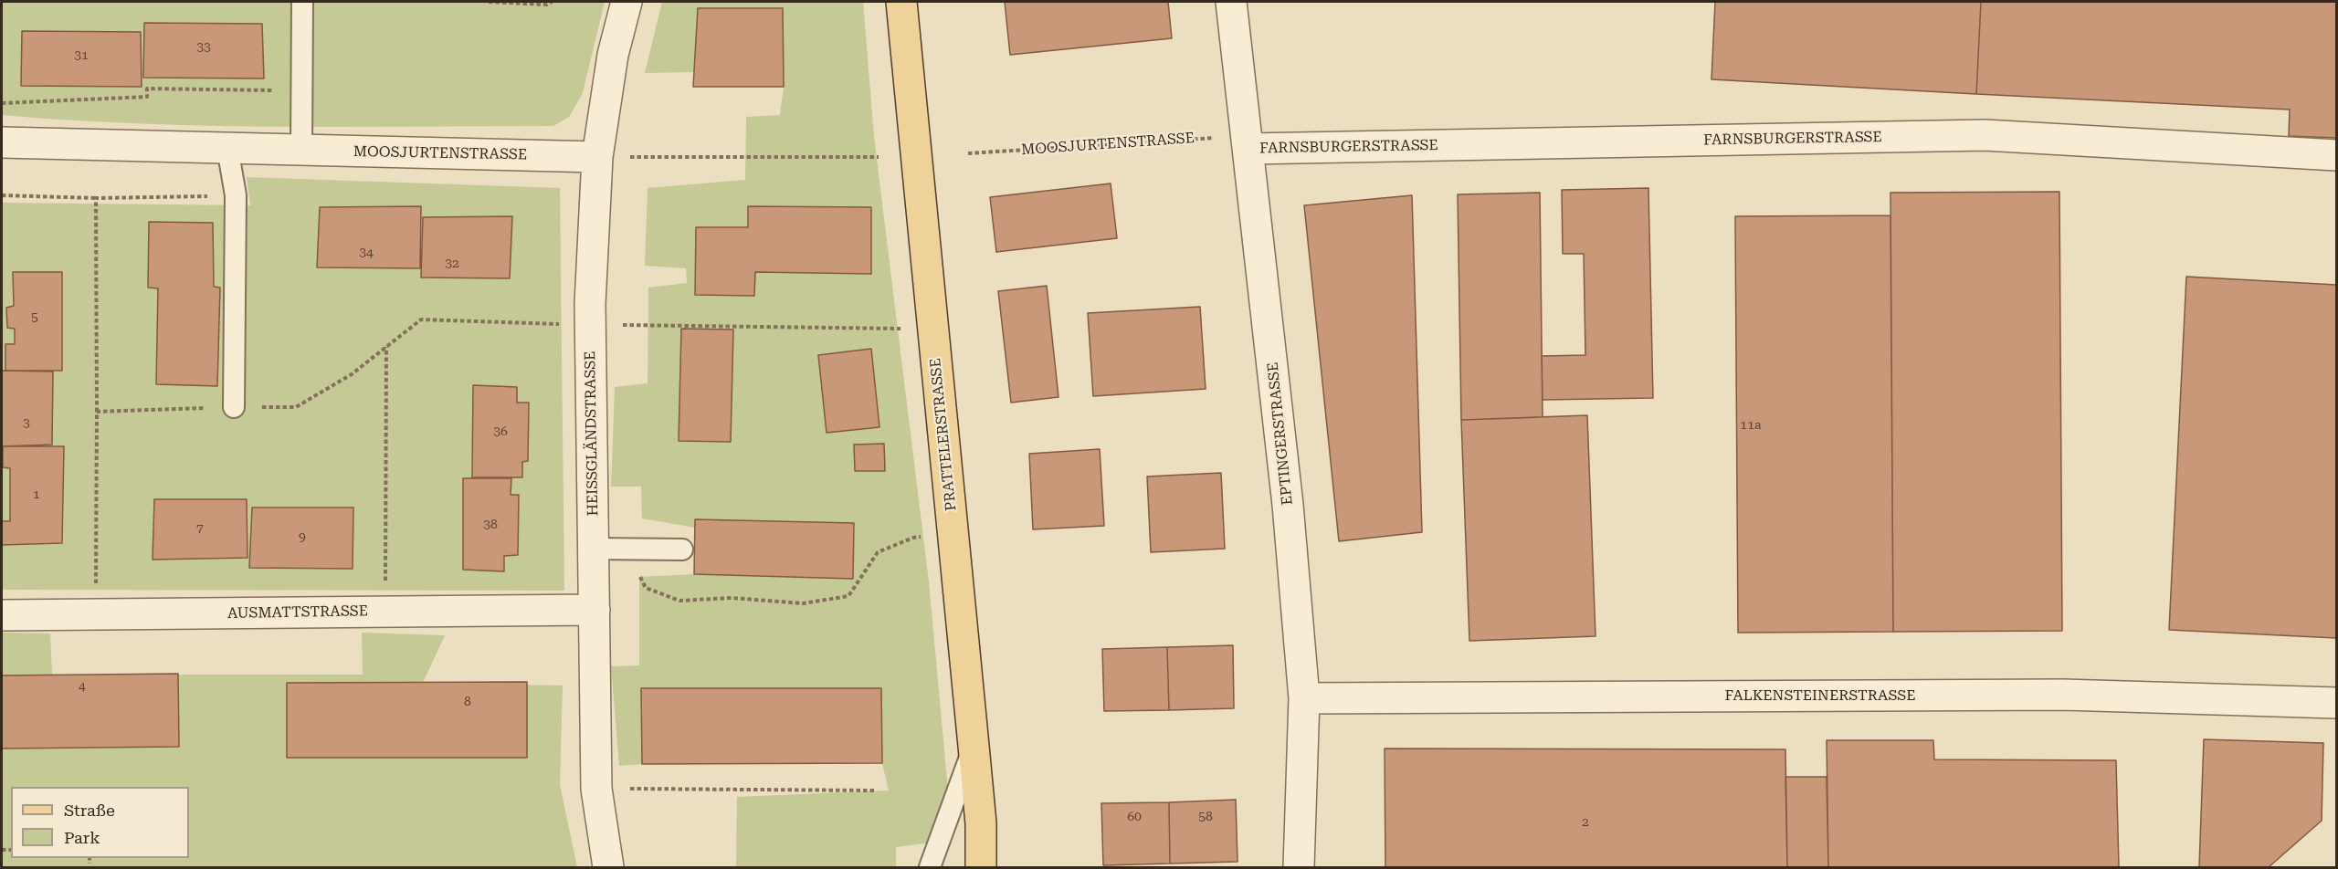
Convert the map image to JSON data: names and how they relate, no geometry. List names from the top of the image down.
{
  "streets": {
    "main road": ["PRATTELERSTRASSE"],
    "street": [
      "FARNSBURGERSTRASSE",
      "MOOSJURTENSTRASSE",
      "HEISSGLÄNDSTRASSE",
      "EPTINGERSTRASSE",
      "AUSMATTSTRASSE",
      "FALKENSTEINERSTRASSE"
    ]
  },
  "crossings": [
    ["FARNSBURGERSTRASSE", "MOOSJURTENSTRASSE"],
    ["FARNSBURGERSTRASSE", "EPTINGERSTRASSE"],
    ["MOOSJURTENSTRASSE", "HEISSGLÄNDSTRASSE"],
    ["MOOSJURTENSTRASSE", "EPTINGERSTRASSE"],
    ["HEISSGLÄNDSTRASSE", "AUSMATTSTRASSE"],
    ["EPTINGERSTRASSE", "FALKENSTEINERSTRASSE"]
  ],
  "house_numbers": [
    "33",
    "31",
    "34",
    "32",
    "5",
    "3",
    "11a",
    "36",
    "1",
    "38",
    "7",
    "9",
    "4",
    "8",
    "60",
    "58",
    "2"
  ],
  "legend": ["Straße", "Park"]
}
